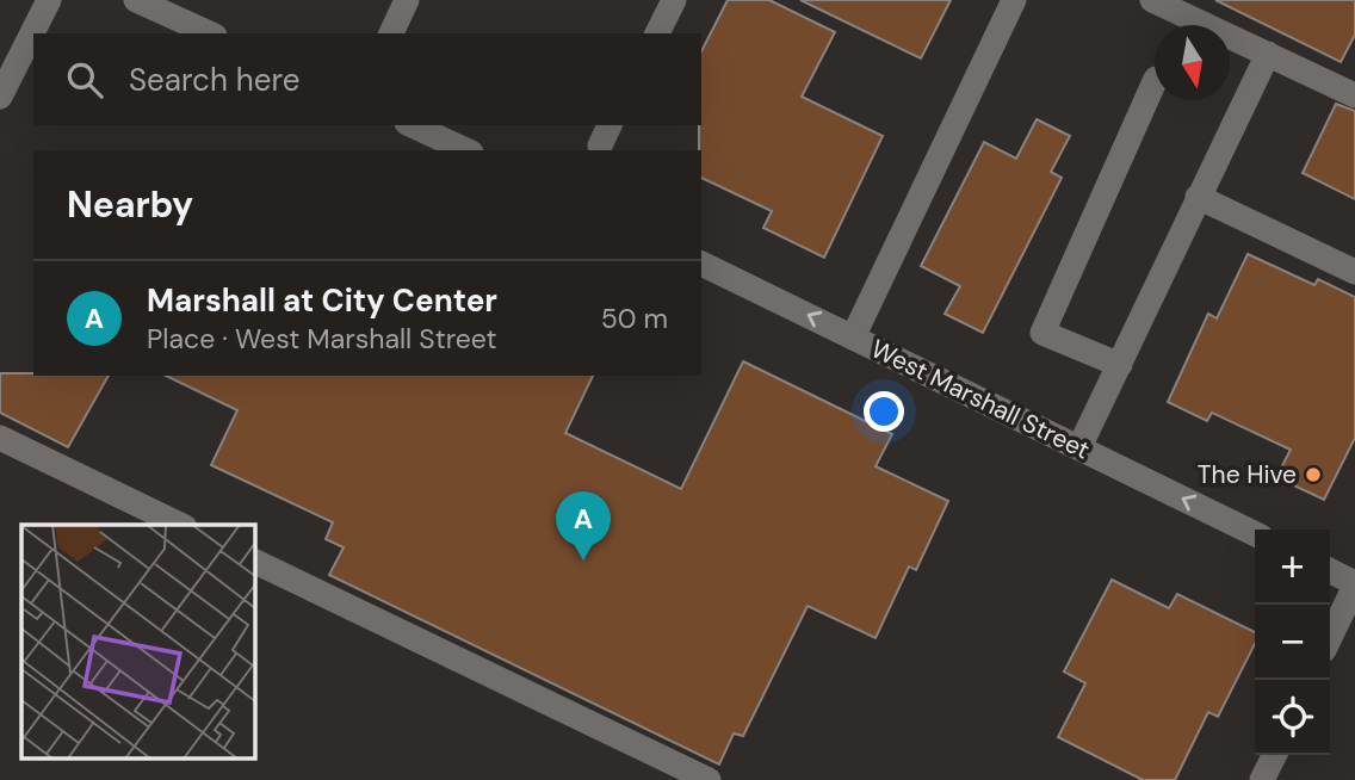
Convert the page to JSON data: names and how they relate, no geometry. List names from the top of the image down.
{
  "streets": {
    "street": ["West Marshall Street"]
  },
  "one_way": ["West Marshall Street"],
  "places": ["The Hive"],
  "north": "bottom",
  "page": {
    "search": "Search here",
    "heading": "Nearby",
    "list": [
      {
        "mark": "A",
        "name": "Marshall at City Center",
        "note": "Place · West Marshall Street",
        "value": "50 m"
      }
    ],
    "pins": "A",
    "map_buttons": ["+", "−"]
  }
}
